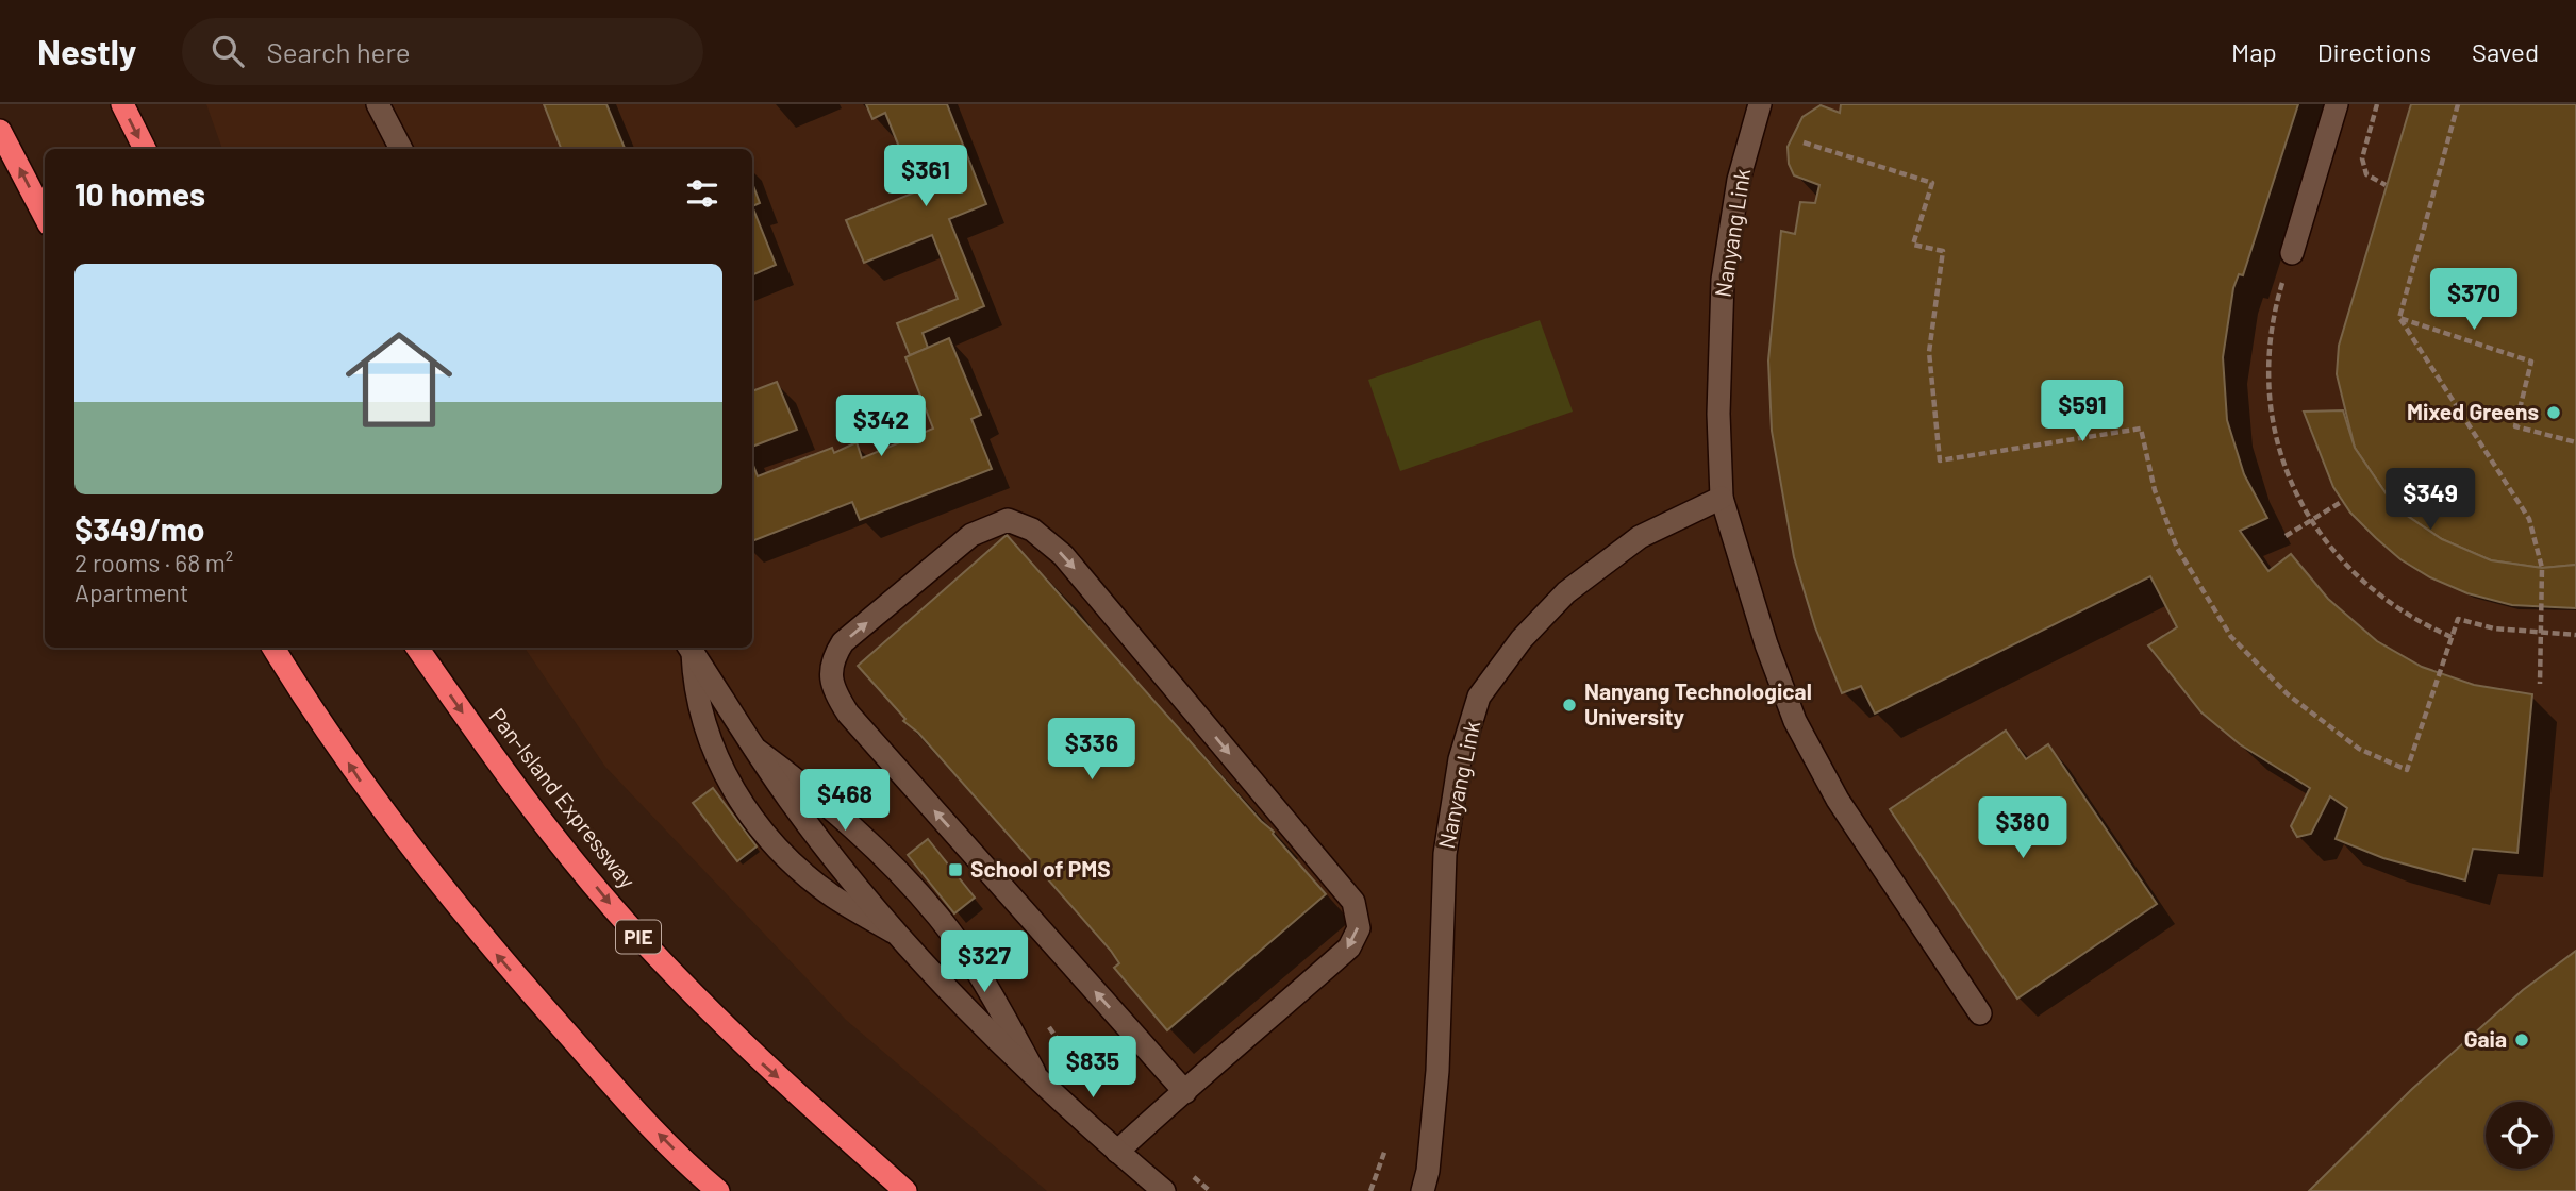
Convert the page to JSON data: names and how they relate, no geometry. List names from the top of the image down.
{
  "streets": {
    "highway": ["Pan-Island Expressway", "PIE"],
    "street": ["Nanyang Link"]
  },
  "places": {
    "other": ["Mixed Greens", "Nanyang Technological University", "Gaia"],
    "transit": ["School of PMS"]
  },
  "page": {
    "header": "Nestly",
    "search": "Search here",
    "nav": ["Map", "Directions", "Saved"],
    "price": [
      "$361",
      "$370",
      "$591",
      "$342",
      "$349",
      "$336",
      "$468",
      "$380",
      "$327",
      "$835"
    ],
    "heading": "10 homes",
    "list": [
      {
        "name": "$349/mo",
        "note": "2 rooms · 68 m² · Apartment"
      }
    ]
  }
}
